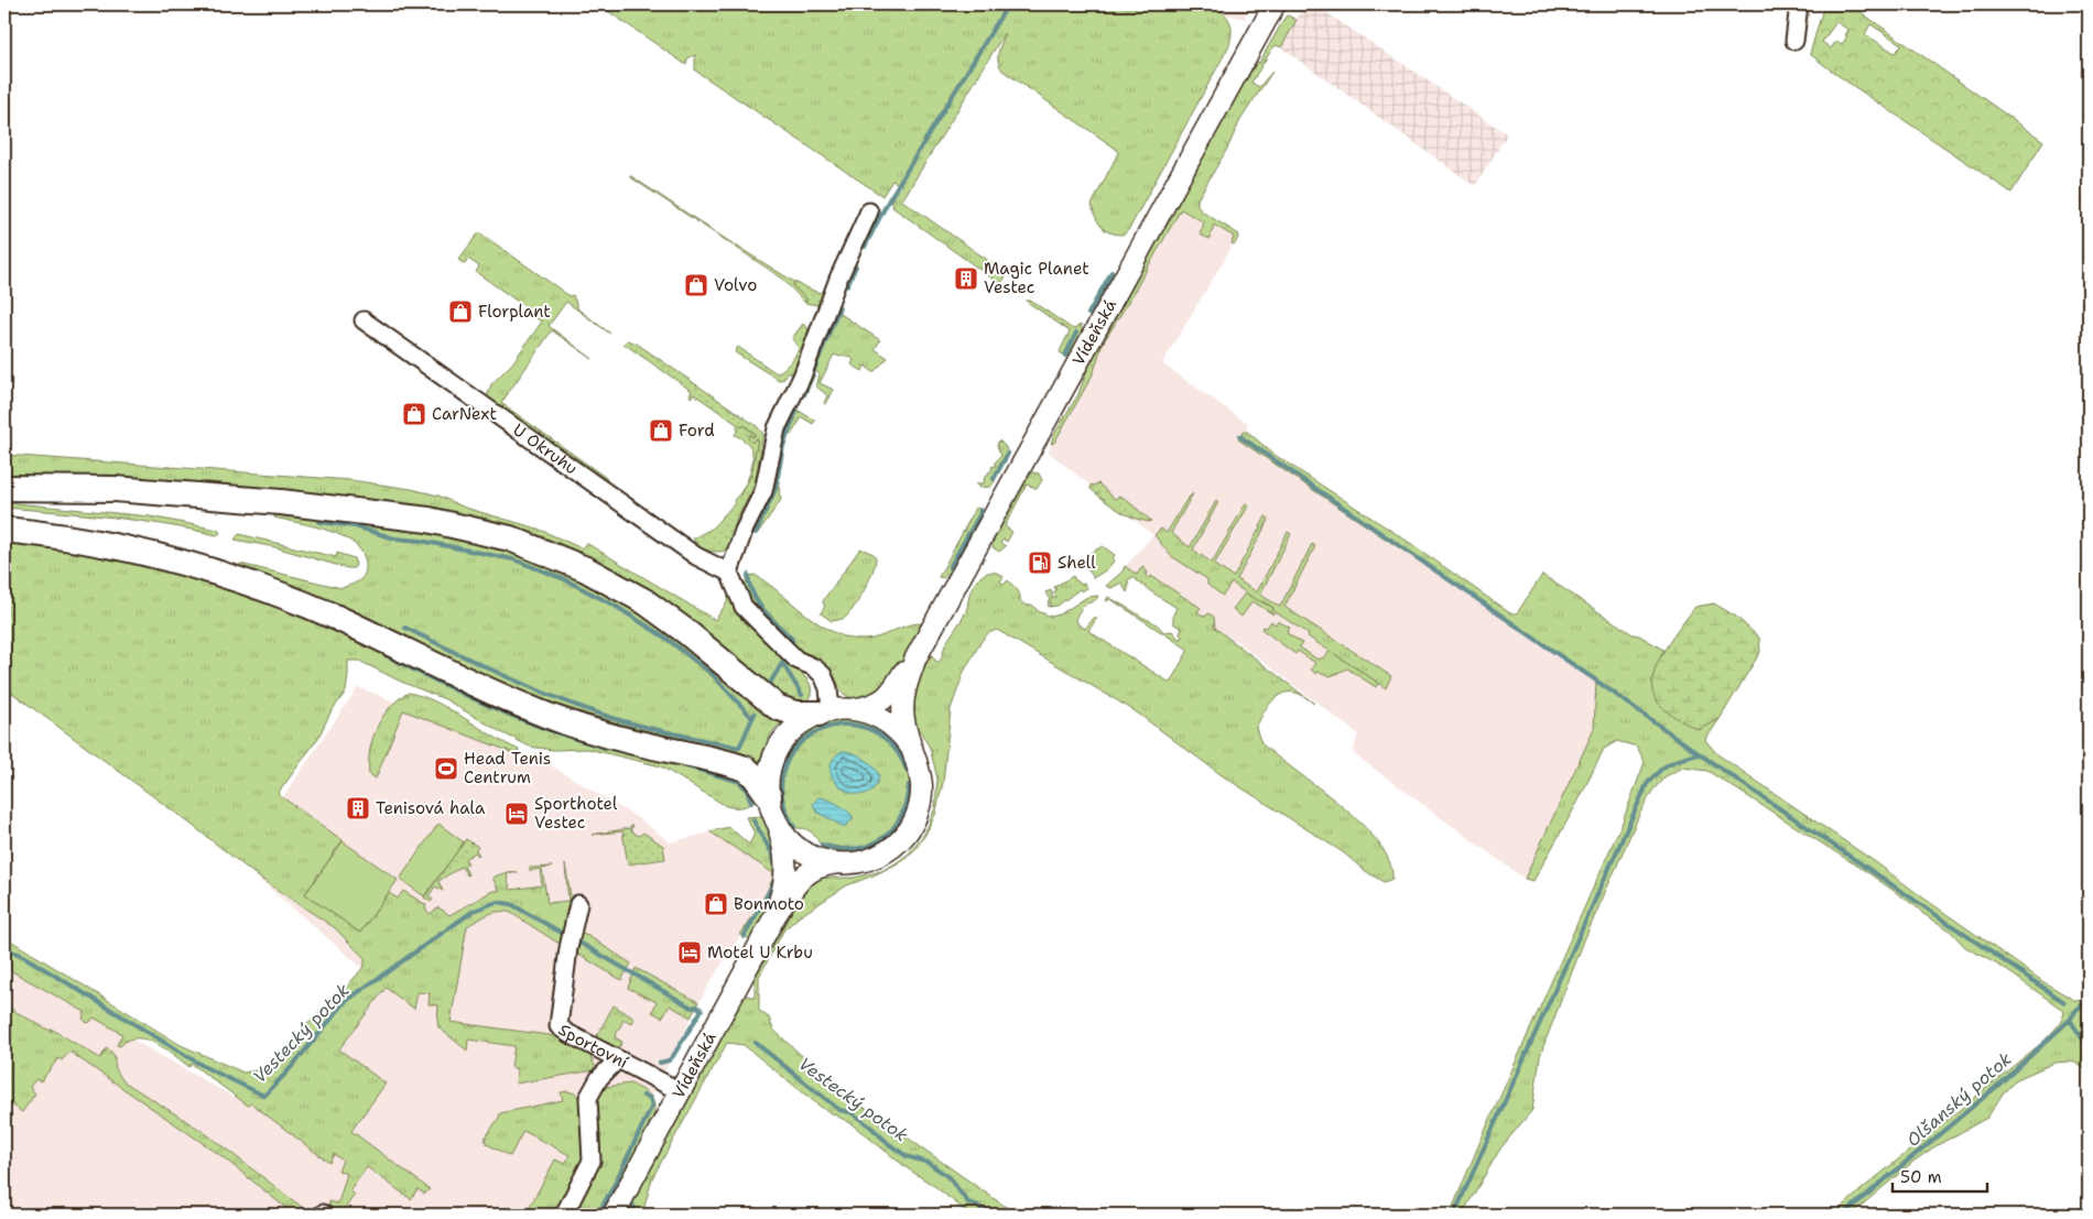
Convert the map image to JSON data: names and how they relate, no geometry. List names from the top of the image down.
{
  "streets": {
    "main road": ["Vídeňská"],
    "street": ["U Okruhu", "Sportovní"]
  },
  "crossings": [
    ["Vídeňská", "Sportovní"]
  ],
  "water": ["Vestecký potok", "Olšanský potok"],
  "places": {
    "building": ["Magic Planet Vestec", "Tenisová hala"],
    "shop": [
      "Volvo",
      "Florplant",
      "CarNext",
      "Ford",
      "Bonmoto"
    ],
    "fuel station": ["Shell"],
    "sports": ["Head Tenis Centrum"],
    "hotel": ["Sporthotel Vestec", "Motel U Krbu"]
  },
  "scale_bar": "50 m"
}
